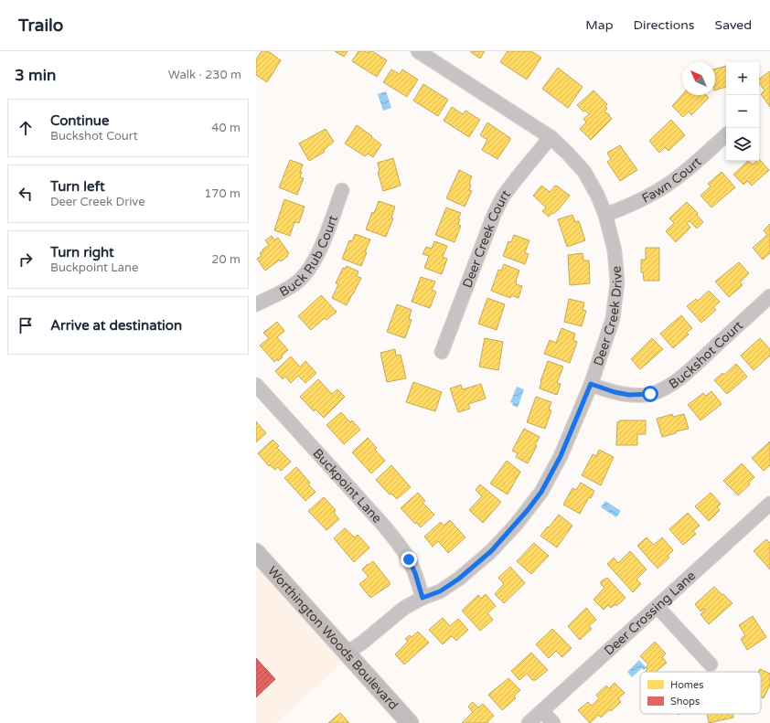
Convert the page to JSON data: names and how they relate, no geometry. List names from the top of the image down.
{
  "streets": {
    "main road": ["Worthington Woods Boulevard"],
    "street": [
      "Fawn Court",
      "Deer Creek Court",
      "Buck Rub Court",
      "Deer Creek Drive",
      "Buckshot Court",
      "Buckpoint Lane",
      "Deer Crossing Lane"
    ]
  },
  "crossings": [
    ["Fawn Court", "Deer Creek Drive"],
    ["Deer Creek Court", "Deer Creek Drive"],
    ["Deer Creek Drive", "Buckshot Court"],
    ["Deer Creek Drive", "Buckpoint Lane"],
    ["Deer Creek Drive", "Worthington Woods Boulevard"]
  ],
  "legend": ["Homes", "Shops"],
  "north": "top left",
  "page": {
    "header": "Trailo",
    "nav": ["Map", "Directions", "Saved"],
    "heading": ["3 min", "Walk · 230 m"],
    "map_buttons": ["+", "−"],
    "list": [
      ["Continue", "Buckshot Court", "40 m"],
      ["Turn left", "Deer Creek Drive", "170 m"],
      ["Turn right", "Buckpoint Lane", "20 m"],
      "Arrive at destination"
    ]
  }
}
